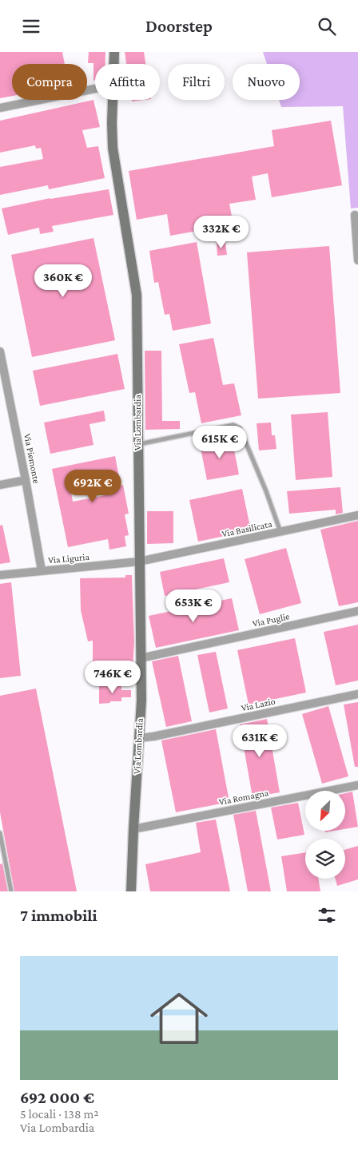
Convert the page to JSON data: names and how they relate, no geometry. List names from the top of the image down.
{
  "streets": {
    "street": [
      "Via Lombardia",
      "Via Piemonte",
      "Via Basilicata",
      "Via Liguria",
      "Via Puglie",
      "Via Lazio",
      "Via Romagna"
    ]
  },
  "crossings": [
    ["Via Lombardia", "Via Basilicata"],
    ["Via Lombardia", "Via Liguria"],
    ["Via Lombardia", "Via Puglie"],
    ["Via Lombardia", "Via Lazio"],
    ["Via Lombardia", "Via Romagna"],
    ["Via Piemonte", "Via Liguria"],
    ["Via Basilicata", "Via Liguria"]
  ],
  "north": "bottom left",
  "page": {
    "header": "Doorstep",
    "chip": [
      "Compra",
      "Affitta",
      "Filtri",
      "Nuovo"
    ],
    "price": [
      "332K €",
      "360K €",
      "615K €",
      "692K €",
      "653K €",
      "746K €",
      "631K €"
    ],
    "heading": "7 immobili",
    "list": [
      {
        "name": "692 000 €",
        "note": "5 locali · 138 m² · Via Lombardia"
      }
    ]
  }
}
